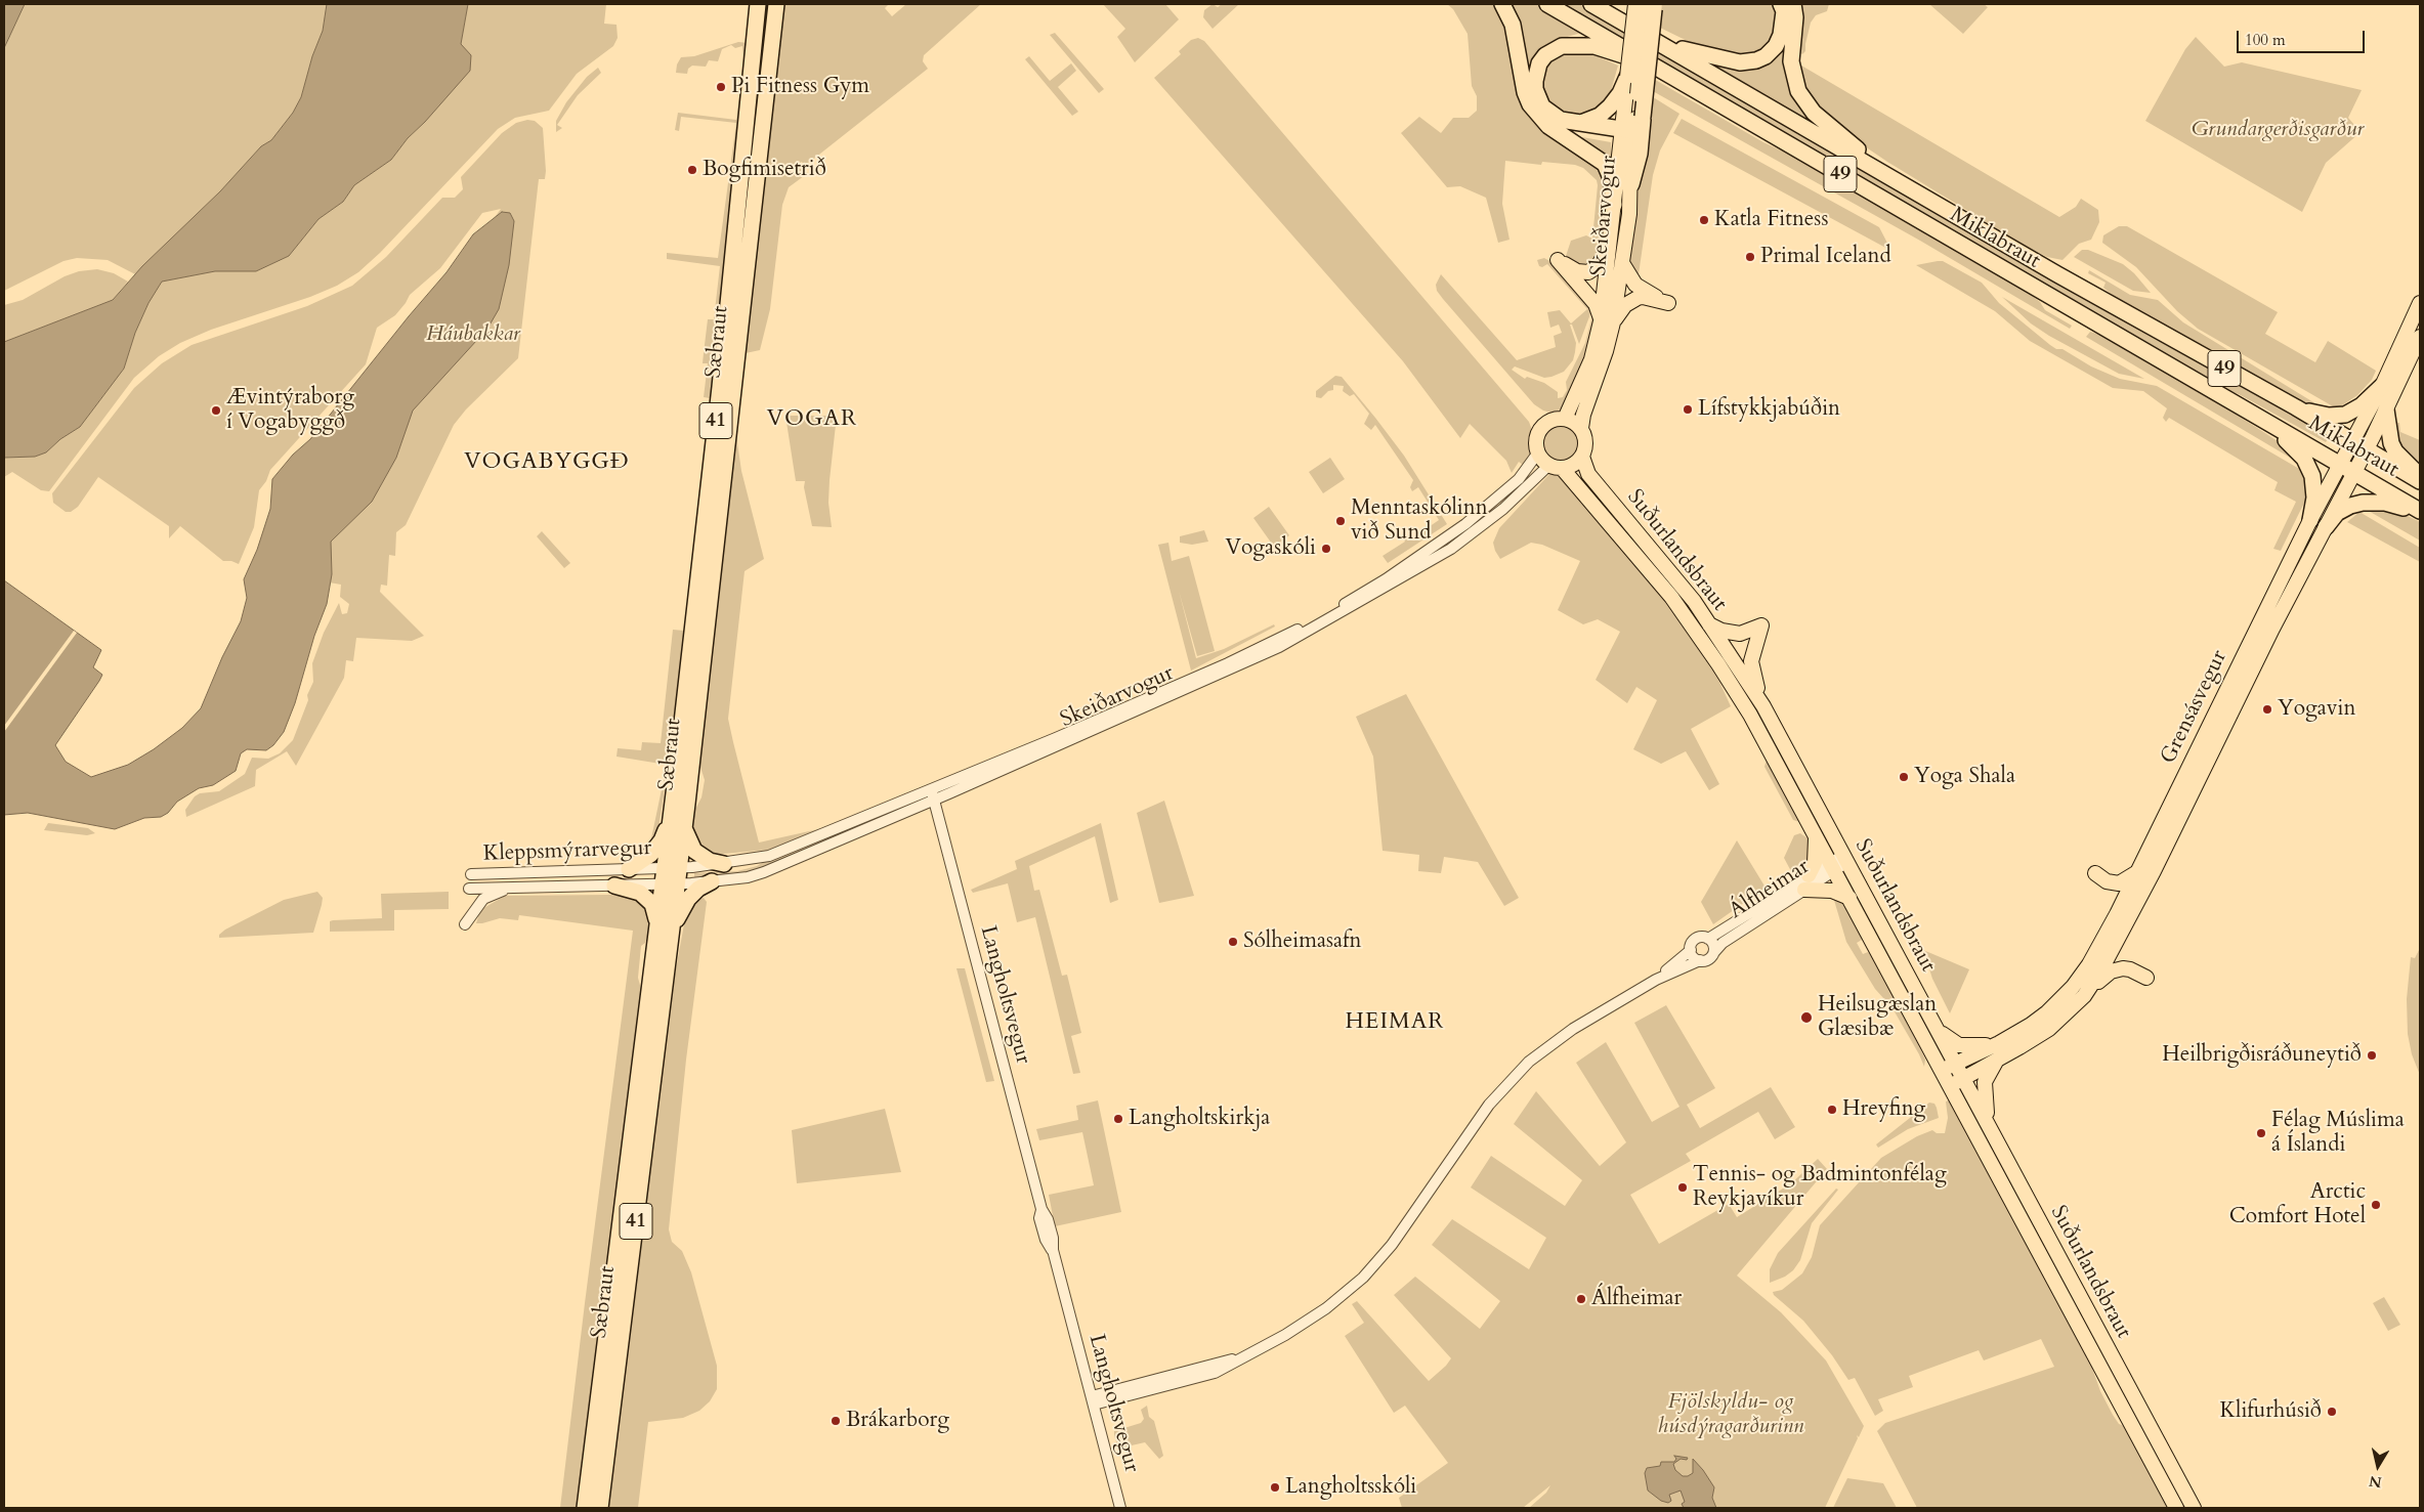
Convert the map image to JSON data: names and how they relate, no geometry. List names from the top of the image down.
{
  "streets": {
    "highway": [
      "49",
      "Miklabraut",
      "Sæbraut",
      "41"
    ],
    "main road": ["Skeiðarvogur", "Suðurlandsbraut", "Grensásvegur"],
    "street": ["Kleppsmýrarvegur", "Álfheimar", "Langholtsvegur"]
  },
  "crossings": [
    ["Skeiðarvogur", "Sæbraut"],
    ["Skeiðarvogur", "Suðurlandsbraut"],
    ["Skeiðarvogur", "Kleppsmýrarvegur"],
    ["Skeiðarvogur", "Langholtsvegur"],
    ["Miklabraut", "Grensásvegur"],
    ["Sæbraut", "Kleppsmýrarvegur"],
    ["Suðurlandsbraut", "Grensásvegur"],
    ["Suðurlandsbraut", "Álfheimar"]
  ],
  "districts": ["VOGAR", "VOGABYGGÐ", "HEIMAR"],
  "parks": ["Grundargerðisgarður", "Háubakkar", "Fjölskyldu- og húsdýragarðurinn"],
  "places": [
    "Pi Fitness Gym",
    "Bogfimisetrið",
    "Katla Fitness",
    "Primal Iceland",
    "Lífstykkjabúðin",
    "Ævintýraborg í Vogabyggð",
    "Menntaskólinn við Sund",
    "Vogaskóli",
    "Yogavin",
    "Yoga Shala",
    "Sólheimasafn",
    "Heilsugæslan Glæsibæ",
    "Heilbrigðisráðuneytið",
    "Hreyfing",
    "Langholtskirkja",
    "Félag Múslima á Íslandi",
    "Tennis- og Badmintonfélag Reykjavíkur",
    "Arctic Comfort Hotel",
    "Álfheimar",
    "Klifurhúsið",
    "Brákarborg",
    "Langholtsskóli"
  ],
  "scale_bar": "100 m",
  "north": "bottom"
}
